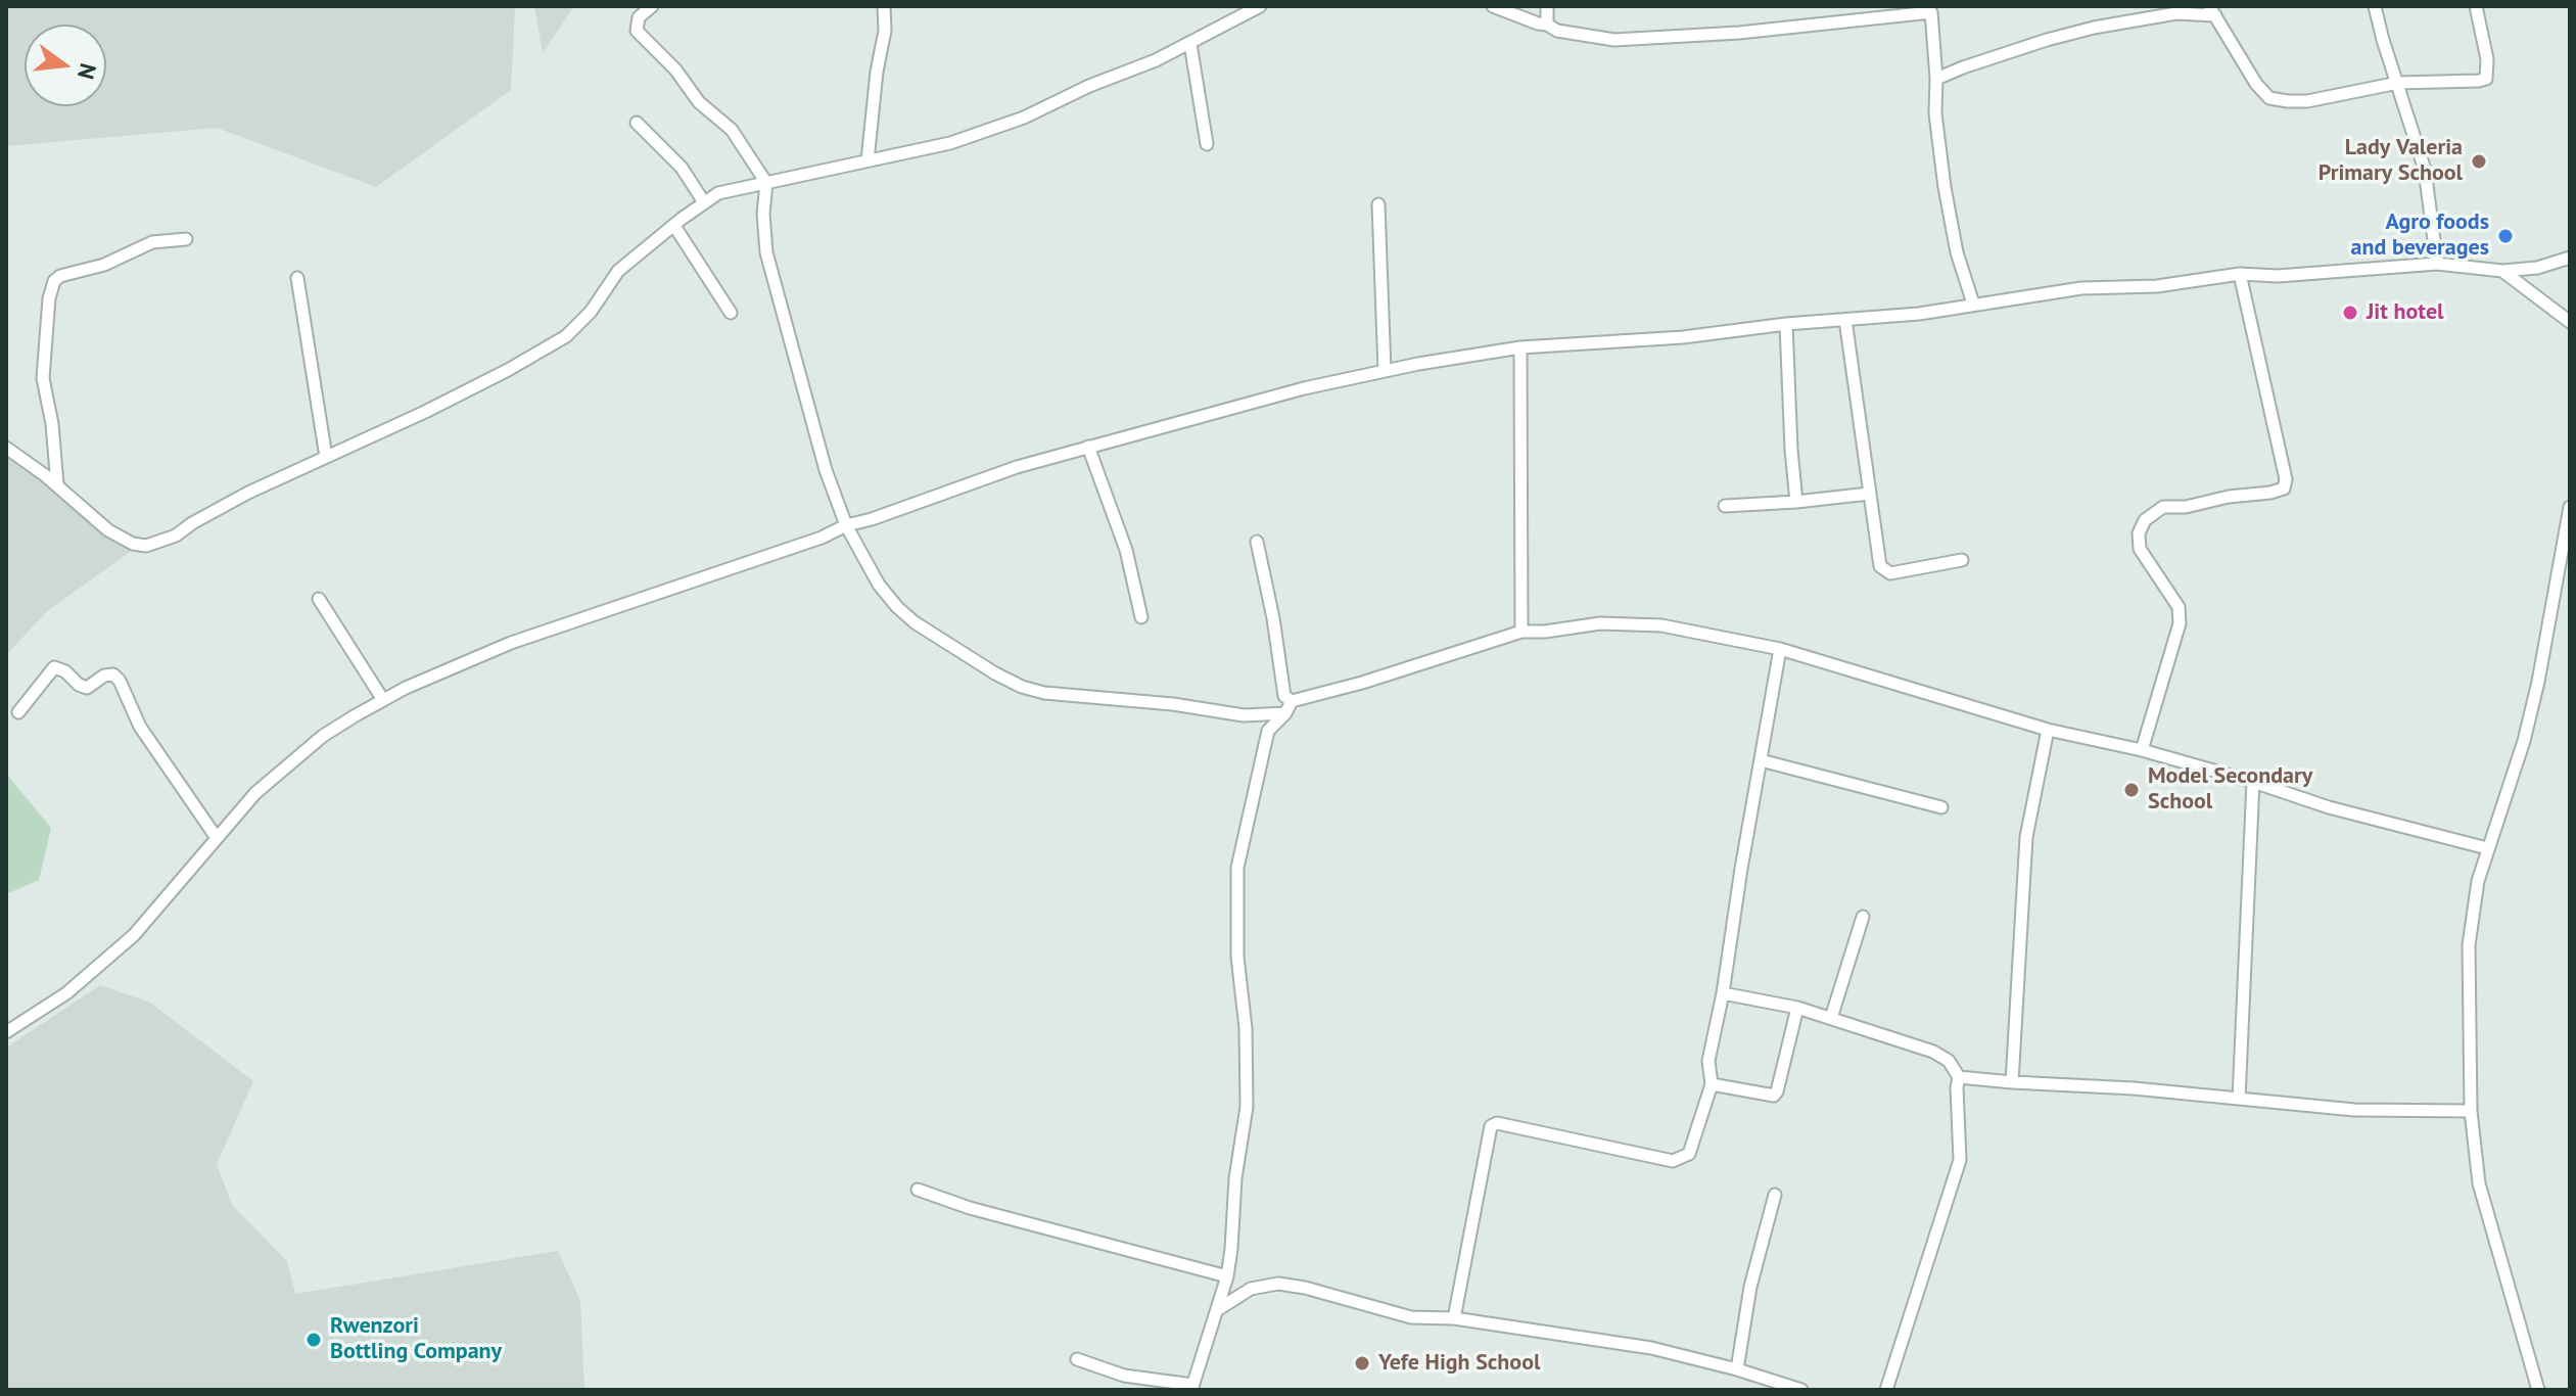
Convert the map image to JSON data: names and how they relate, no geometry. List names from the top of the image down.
{
  "places": [
    "Lady Valeria Primary School",
    "Agro foods and beverages",
    "Jit hotel",
    "Model Secondary School",
    "Rwenzori Bottling Company",
    "Yefe High School"
  ],
  "north": "right"
}
